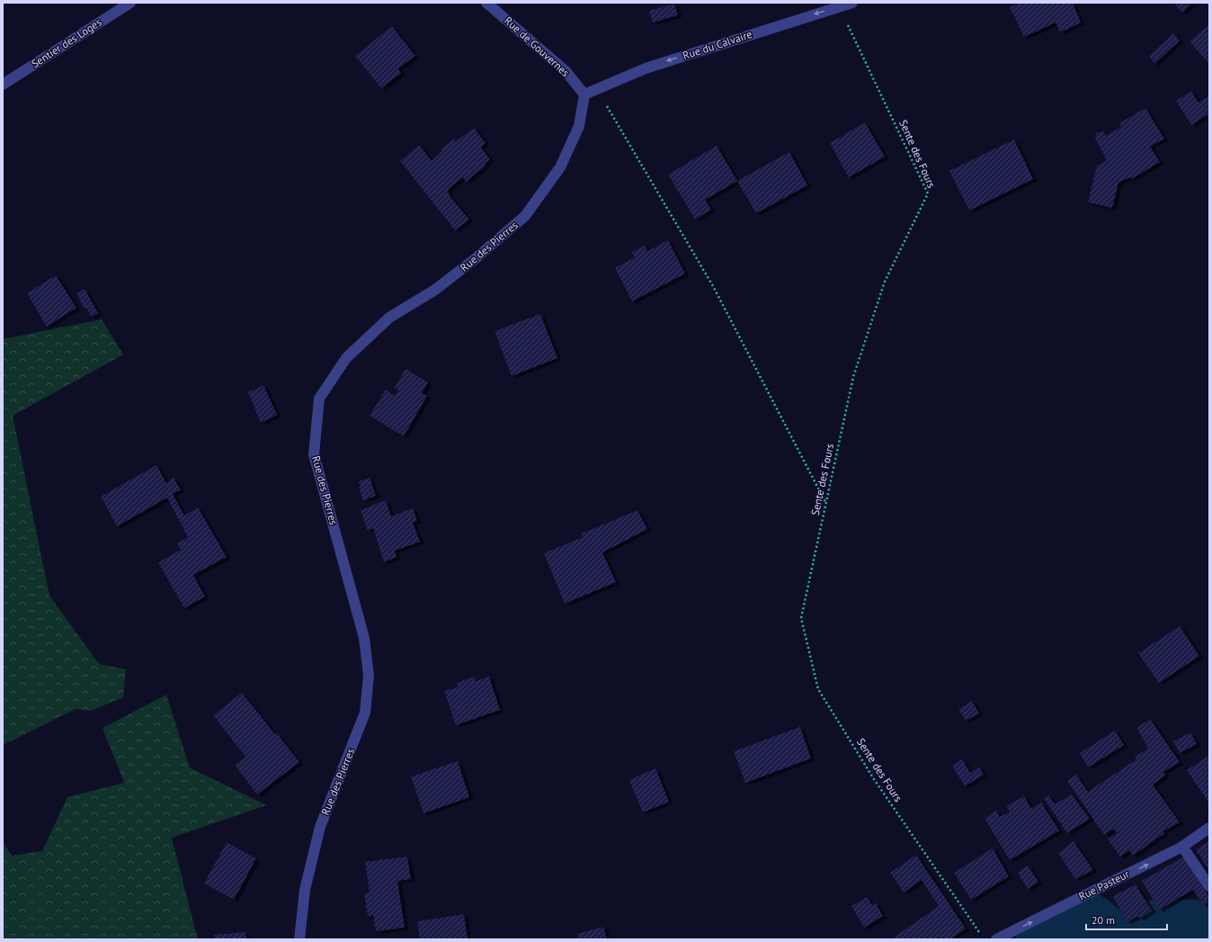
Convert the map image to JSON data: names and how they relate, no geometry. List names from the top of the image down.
{
  "streets": {
    "street": [
      "Sentier des Loges",
      "Rue du Calvaire",
      "Rue de Gouvernes",
      "Rue des Pierres",
      "Rue Pasteur"
    ],
    "path": ["Sente des Fours"]
  },
  "crossings": [
    ["Rue du Calvaire", "Rue de Gouvernes"],
    ["Rue du Calvaire", "Sente des Fours"],
    ["Rue du Calvaire", "Rue des Pierres"],
    ["Rue de Gouvernes", "Rue des Pierres"]
  ],
  "one_way": ["Rue du Calvaire", "Rue Pasteur"],
  "scale_bar": "20 m"
}
